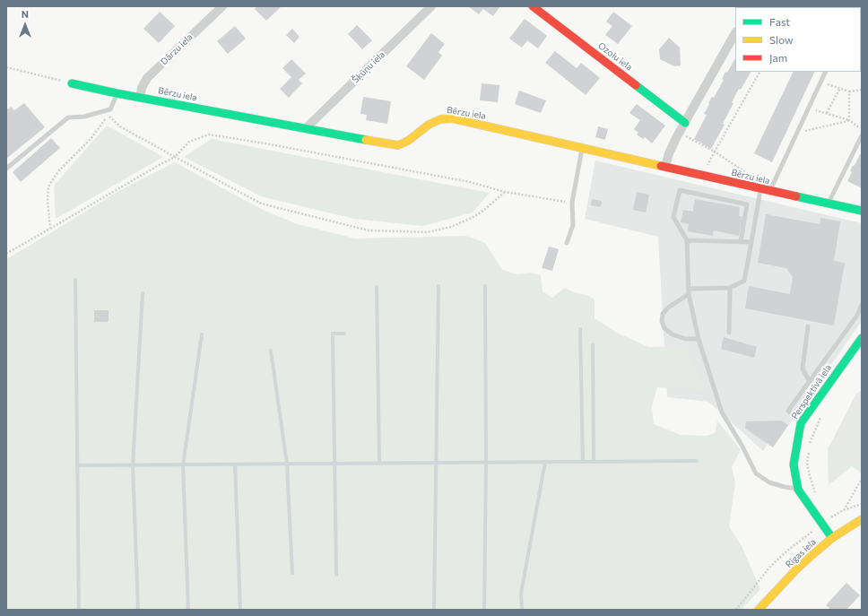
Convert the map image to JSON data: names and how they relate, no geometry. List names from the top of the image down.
{
  "streets": {
    "street": [
      "Dārzu iela",
      "Ozolu iela",
      "Šķūņu iela",
      "Bērzu iela",
      "Perspektīvā iela",
      "Rīgas iela"
    ]
  },
  "crossings": [
    ["Dārzu iela", "Bērzu iela"],
    ["Šķūņu iela", "Bērzu iela"],
    ["Perspektīvā iela", "Rīgas iela"]
  ],
  "legend": ["Fast", "Slow", "Jam"],
  "north": "top"
}
